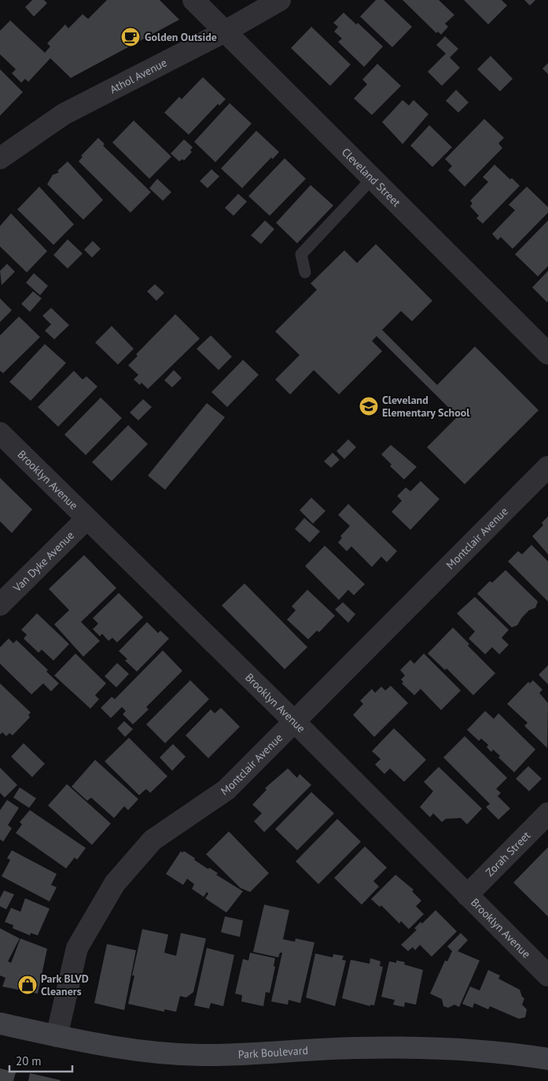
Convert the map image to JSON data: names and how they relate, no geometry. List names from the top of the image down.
{
  "streets": {
    "main road": ["Park Boulevard"],
    "street": [
      "Athol Avenue",
      "Cleveland Street",
      "Brooklyn Avenue",
      "Montclair Avenue",
      "Van Dyke Avenue",
      "Zorah Street"
    ]
  },
  "crossings": [
    ["Athol Avenue", "Cleveland Street"],
    ["Brooklyn Avenue", "Montclair Avenue"],
    ["Brooklyn Avenue", "Van Dyke Avenue"],
    ["Brooklyn Avenue", "Zorah Street"],
    ["Montclair Avenue", "Park Boulevard"]
  ],
  "places": {
    "cafe": ["Golden Outside"],
    "school or university": ["Cleveland Elementary School"],
    "shop": ["Park BLVD Cleaners"]
  },
  "scale_bar": "20 m"
}
